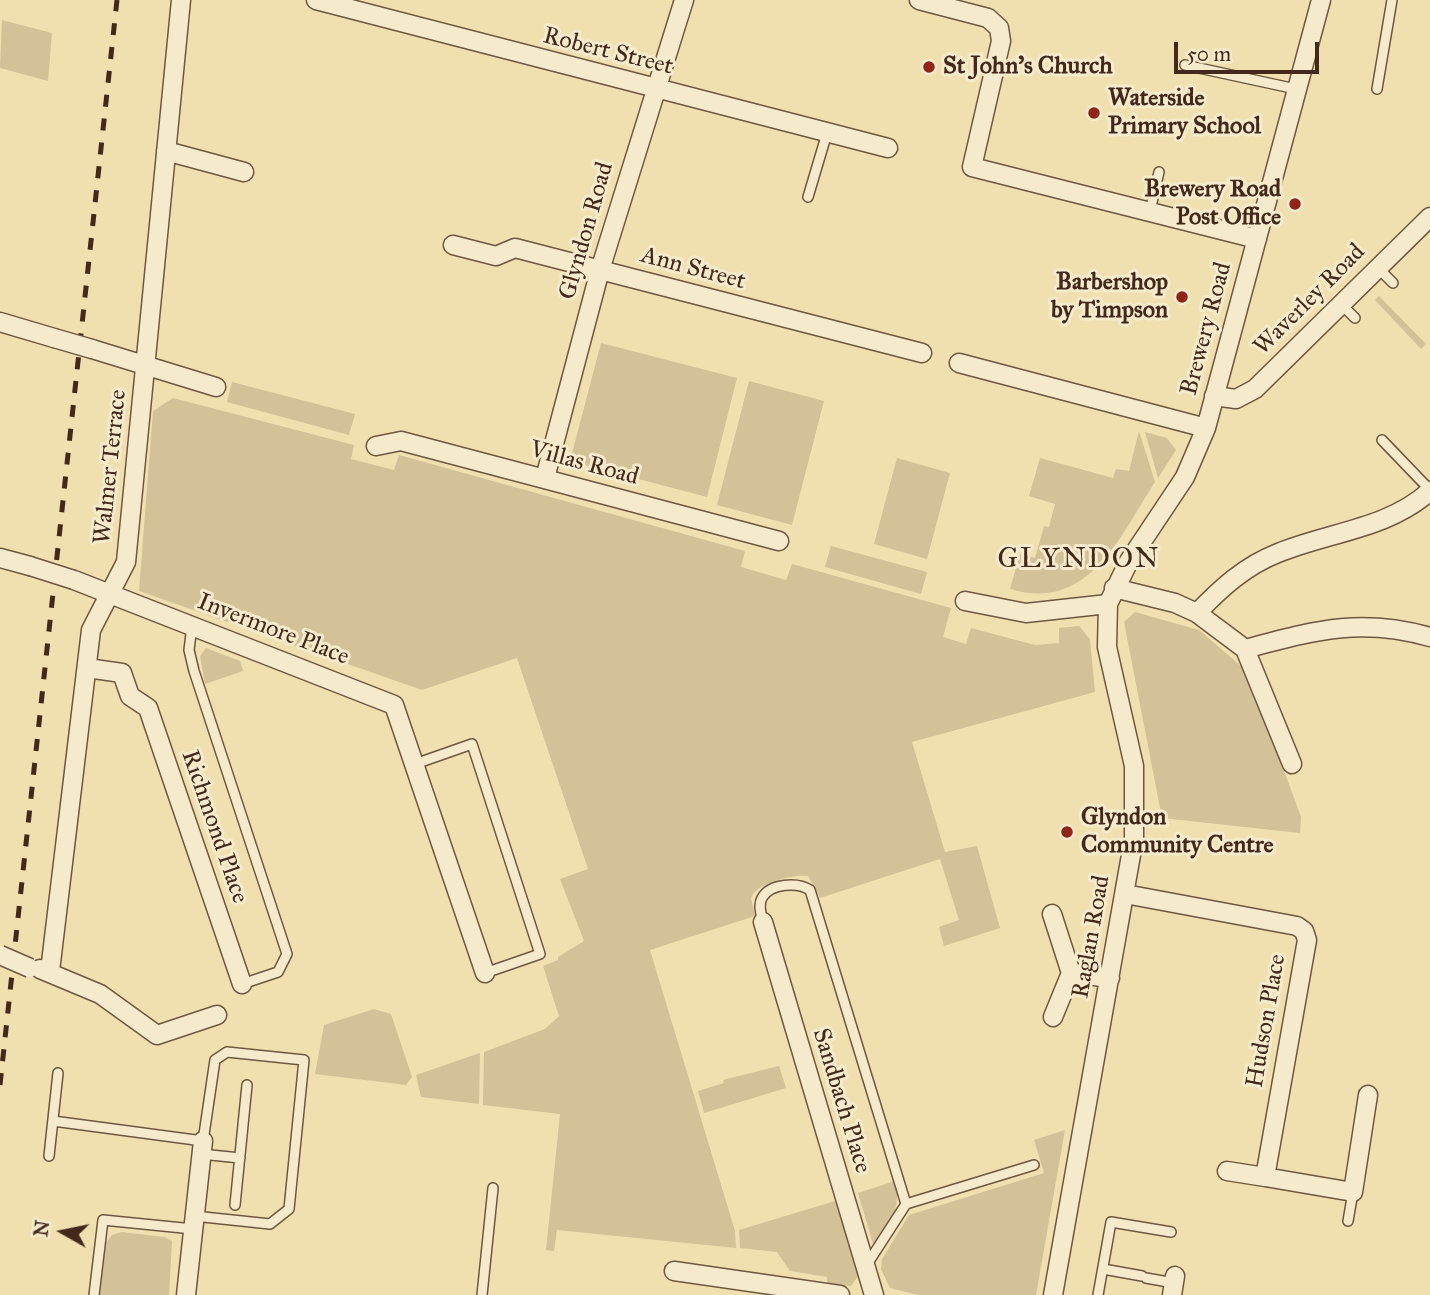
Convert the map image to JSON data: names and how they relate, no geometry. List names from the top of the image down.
{
  "streets": {
    "street": [
      "Robert Street",
      "Glyndon Road",
      "Ann Street",
      "Waverley Road",
      "Brewery Road",
      "Villas Road",
      "Walmer Terrace",
      "Invermore Place",
      "Richmond Place",
      "Raglan Road",
      "Hudson Place",
      "Sandbach Place"
    ]
  },
  "crossings": [
    ["Robert Street", "Glyndon Road"],
    ["Glyndon Road", "Ann Street"],
    ["Glyndon Road", "Villas Road"],
    ["Waverley Road", "Brewery Road"],
    ["Walmer Terrace", "Invermore Place"],
    ["Walmer Terrace", "Richmond Place"],
    ["Invermore Place", "Richmond Place"],
    ["Raglan Road", "Hudson Place"]
  ],
  "districts": ["GLYNDON"],
  "places": [
    "St John's Church",
    "Waterside Primary School",
    "Brewery Road Post Office",
    "Barbershop by Timpson",
    "Glyndon Community Centre"
  ],
  "scale_bar": "50 m",
  "north": "left"
}
